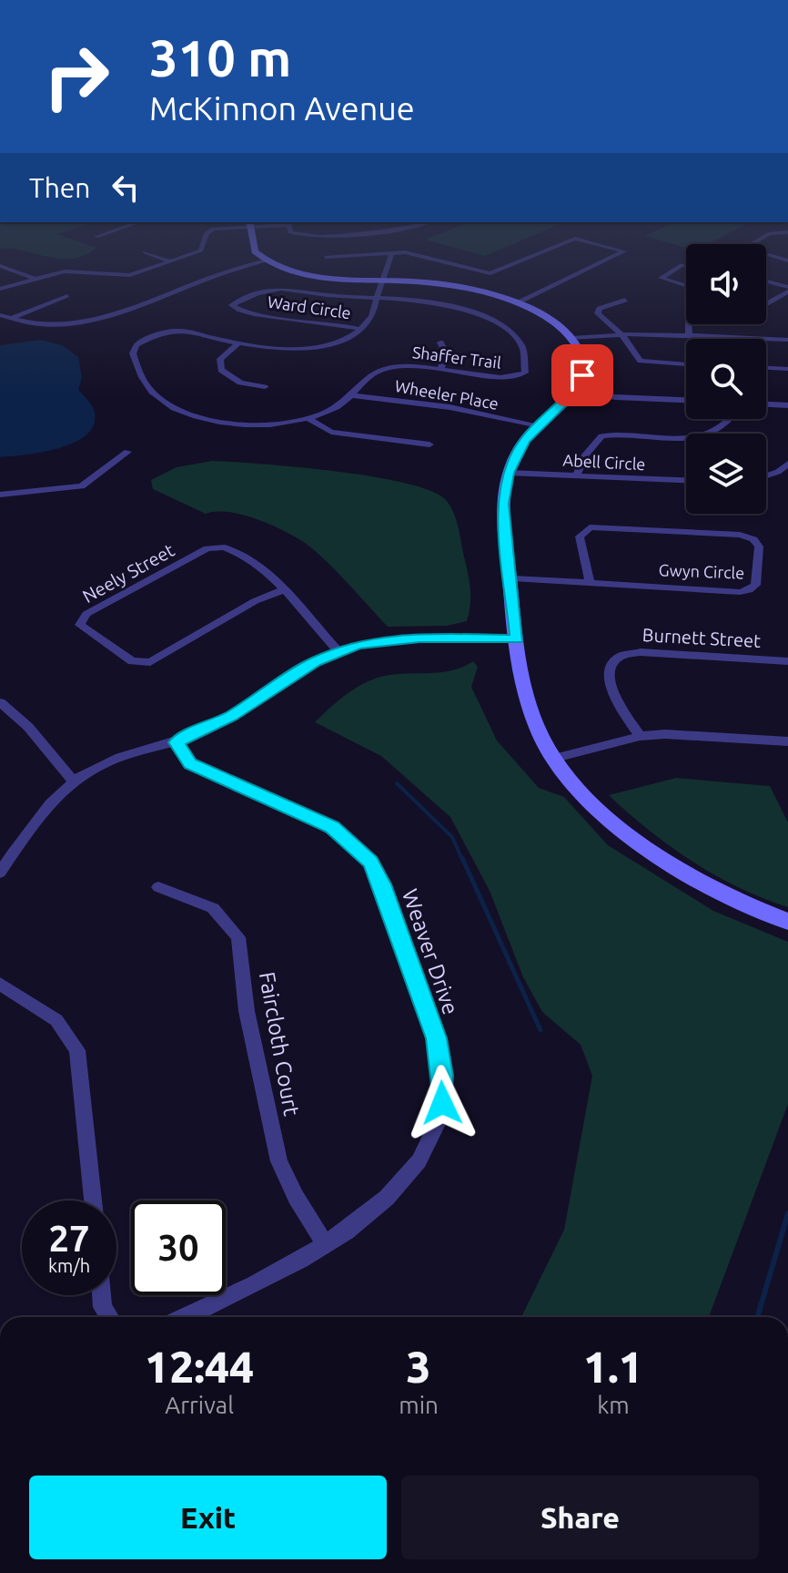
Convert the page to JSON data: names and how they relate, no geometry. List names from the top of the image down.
{
  "streets": {
    "street": [
      "Ward Circle",
      "Shaffer Trail",
      "Wheeler Place",
      "Abell Circle",
      "Gwyn Circle",
      "Neely Street",
      "Burnett Street",
      "Weaver Drive",
      "Faircloth Court"
    ]
  },
  "crossings": [
    ["Ward Circle", "Shaffer Trail"],
    ["Shaffer Trail", "Wheeler Place"],
    ["Weaver Drive", "Faircloth Court"]
  ],
  "page": {
    "turn": ["310 m", "McKinnon Avenue"],
    "then": "Then",
    "speed": "27 km/h",
    "limit": "30",
    "eta": [
      "12:44",
      "Arrival",
      "3",
      "min",
      "1.1",
      "km"
    ],
    "buttons": ["Exit", "Share"]
  }
}
